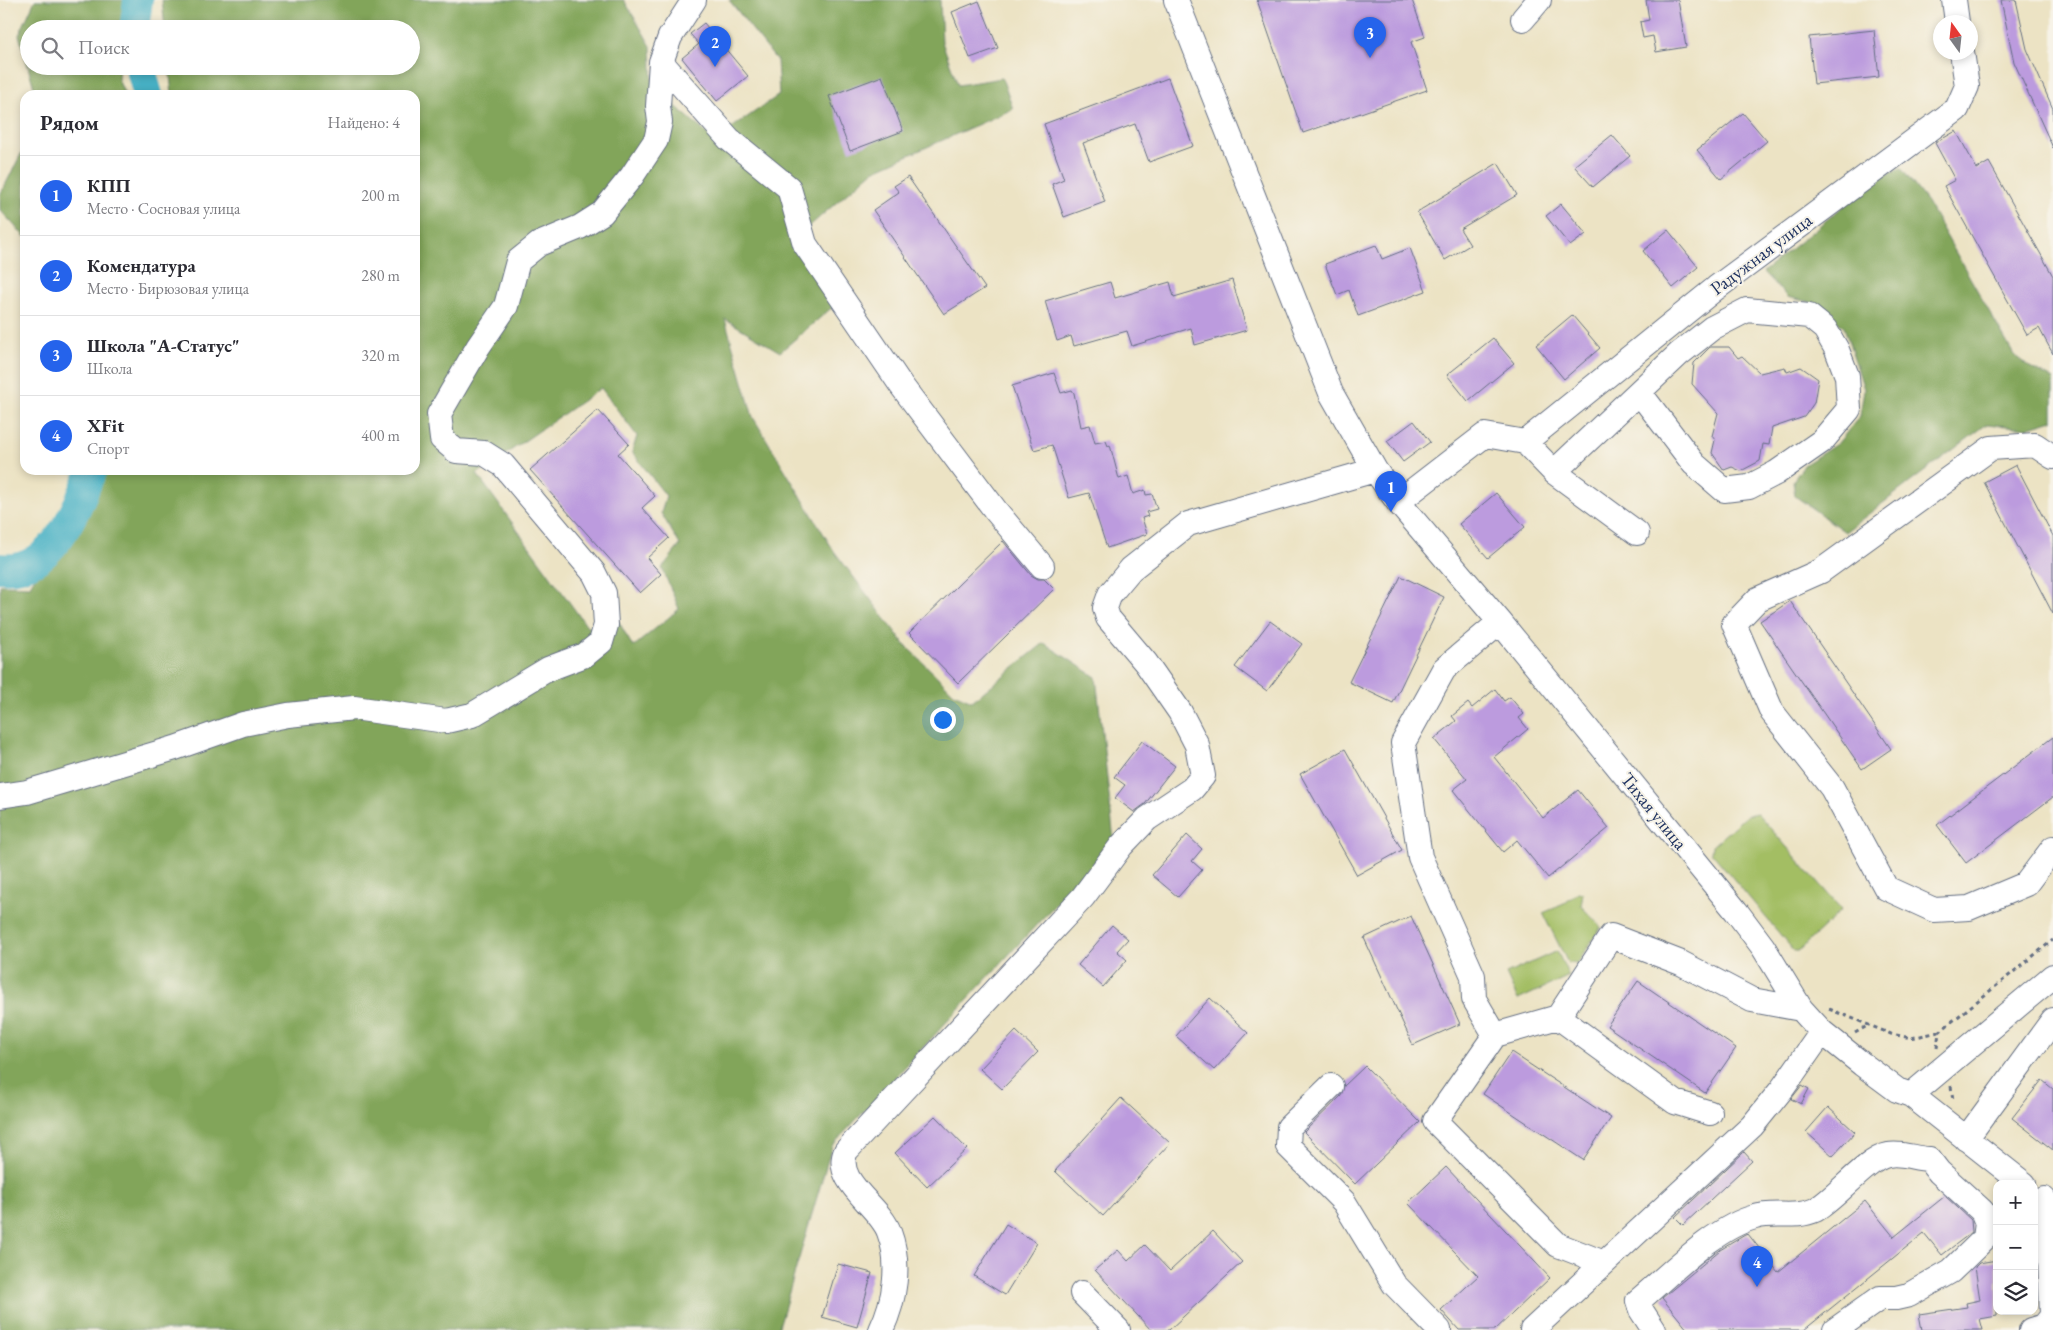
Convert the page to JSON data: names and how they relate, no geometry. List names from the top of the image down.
{
  "streets": {
    "street": ["Радужная улица", "Тихая улица"]
  },
  "north": "top",
  "page": {
    "pins": [
      "3",
      "2",
      "1",
      "4"
    ],
    "search": "Поиск",
    "heading": ["Рядом", "Найдено: 4"],
    "list": [
      {
        "mark": "1",
        "name": "КПП",
        "note": "Место · Сосновая улица",
        "value": "200 m"
      },
      {
        "mark": "2",
        "name": "Комендатура",
        "note": "Место · Бирюзовая улица",
        "value": "280 m"
      },
      {
        "mark": "3",
        "name": "Школа \"А-Статус\"",
        "note": "Школа",
        "value": "320 m"
      },
      {
        "mark": "4",
        "name": "XFit",
        "note": "Спорт",
        "value": "400 m"
      }
    ],
    "map_buttons": ["+", "−"]
  }
}
